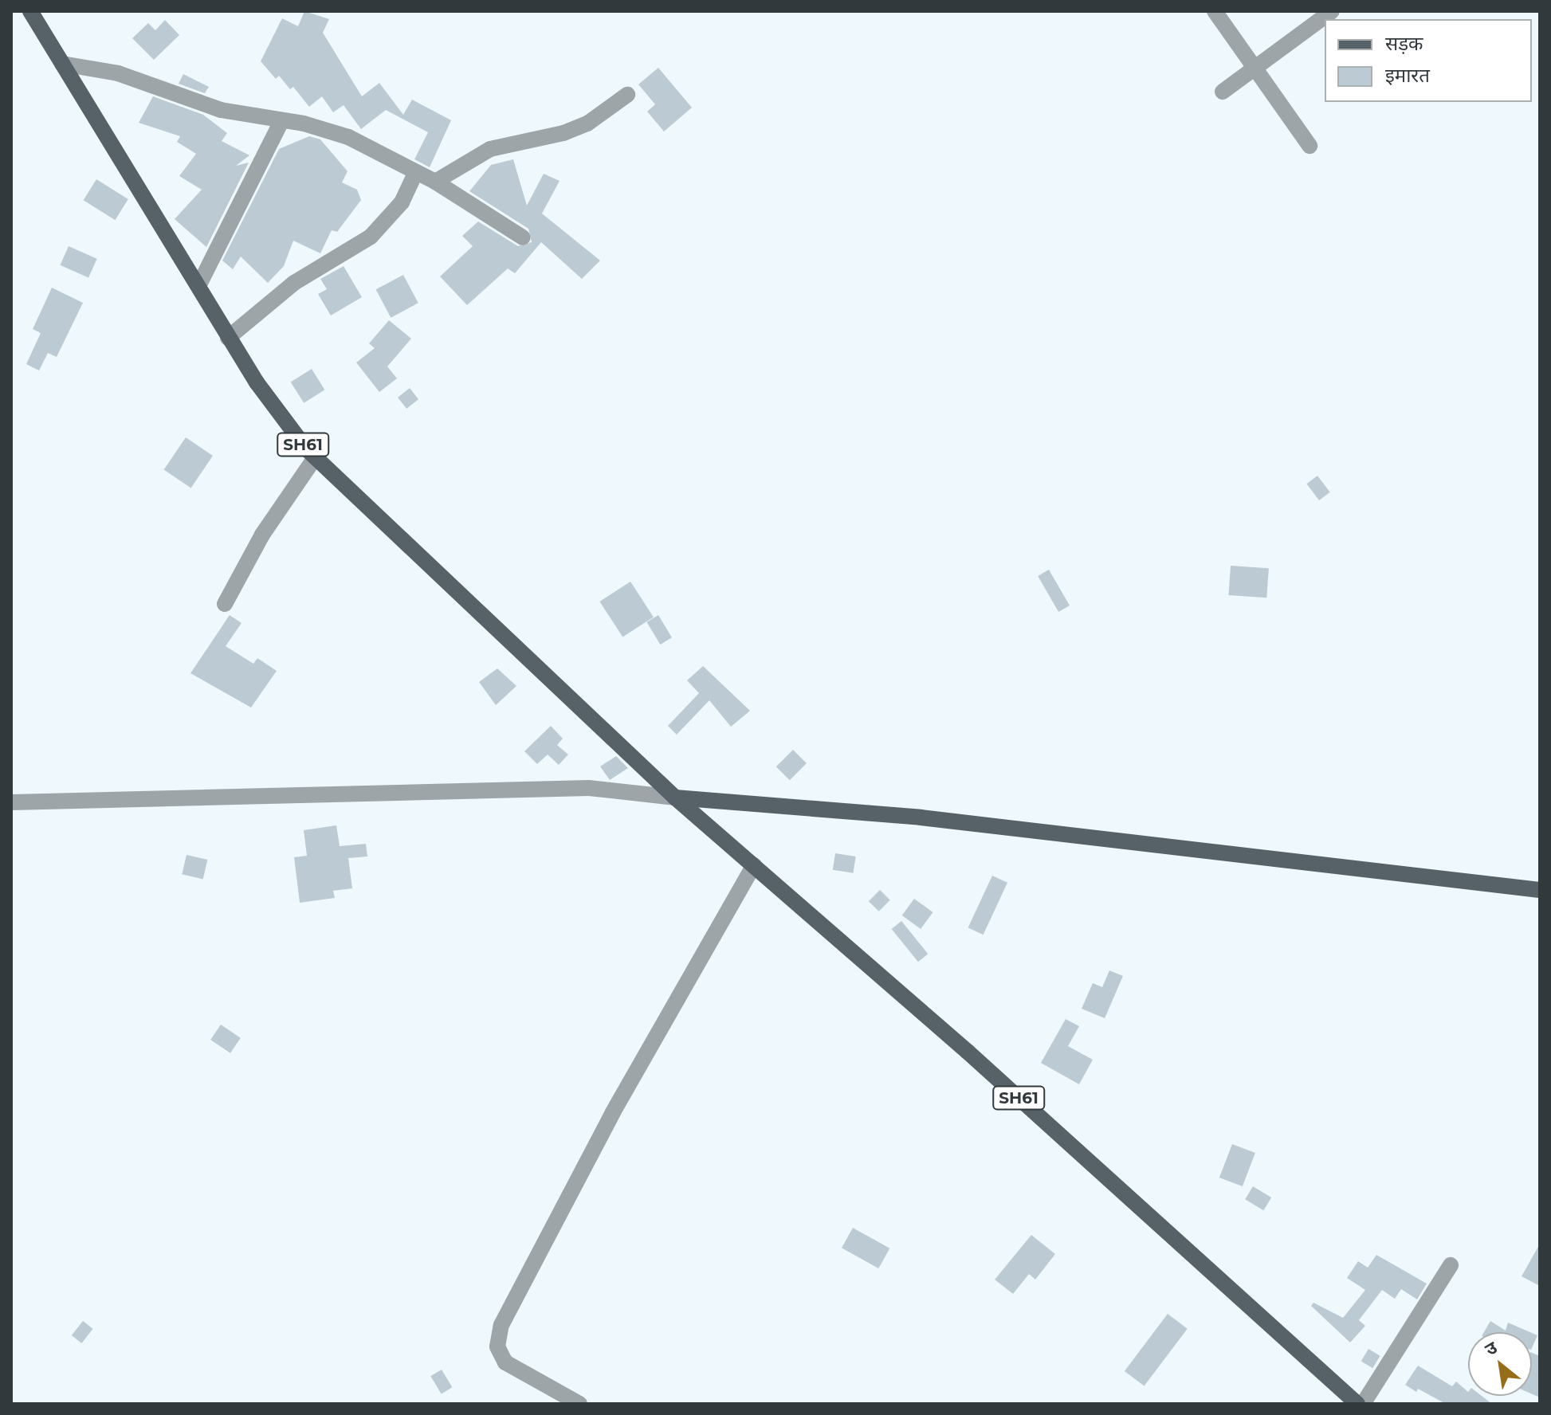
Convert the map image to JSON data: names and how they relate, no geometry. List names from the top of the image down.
{
  "streets": {
    "main road": ["SH61"]
  },
  "legend": ["सड़क", "इमारत"],
  "north": "top left"
}
